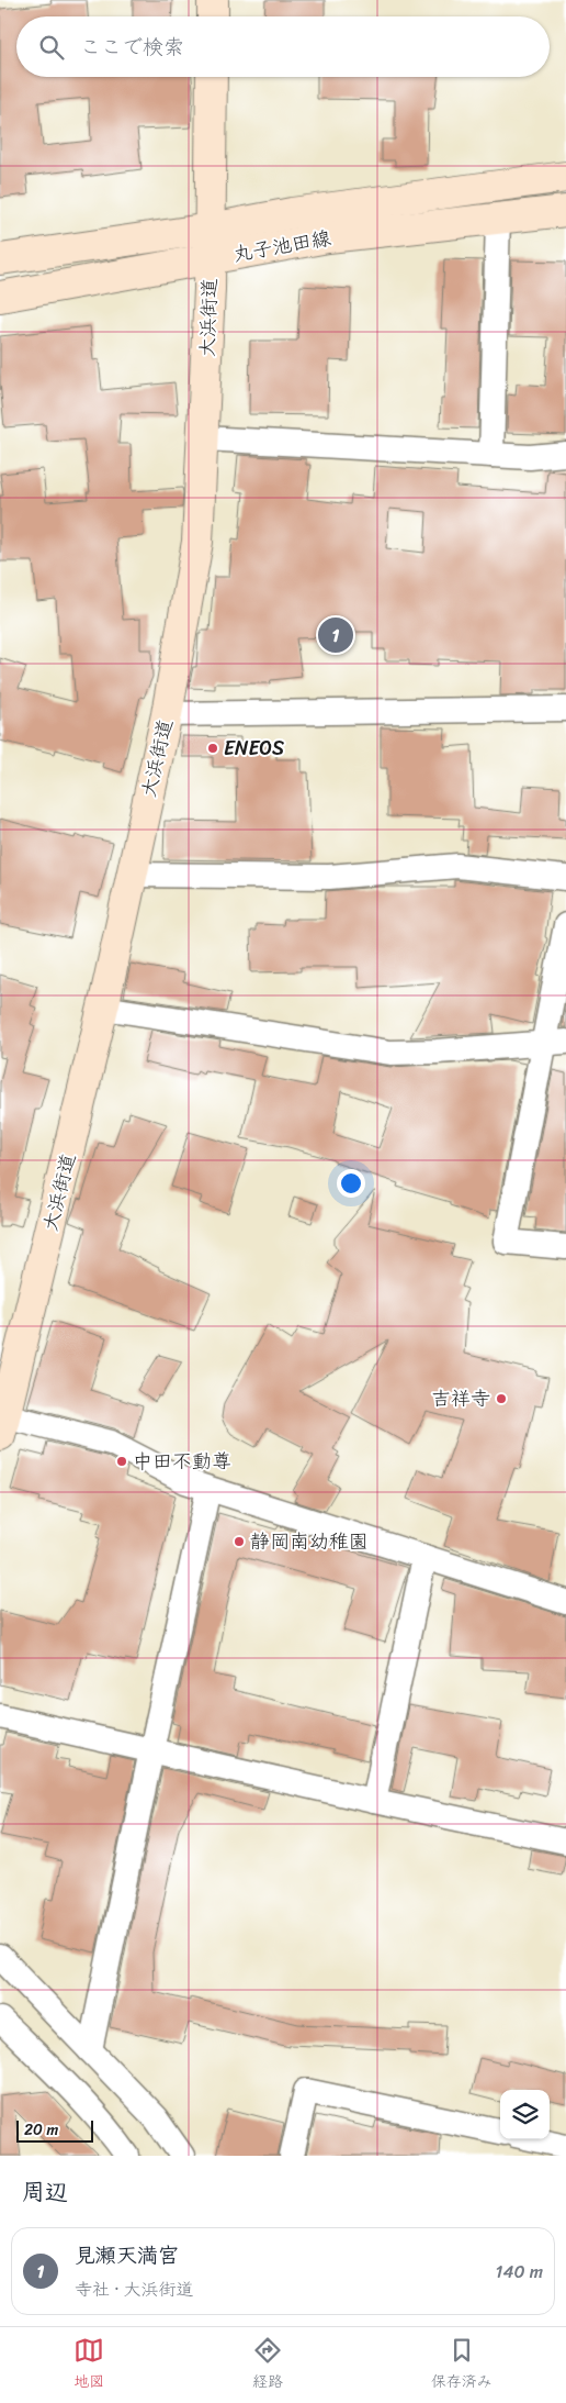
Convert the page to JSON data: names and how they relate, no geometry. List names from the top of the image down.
{
  "streets": {
    "street": ["丸子池田線", "大浜街道"]
  },
  "crossings": [
    ["丸子池田線", "大浜街道"]
  ],
  "places": [
    "ENEOS",
    "吉祥寺",
    "中田不動尊",
    "静岡南幼稚園"
  ],
  "scale_bar": "20 m",
  "page": {
    "search": "ここで検索",
    "pins": "1",
    "scale": "20 m",
    "heading": "周辺",
    "list": [
      {
        "mark": "1",
        "name": "見瀬天満宮",
        "note": "寺社 · 大浜街道",
        "value": "140 m"
      }
    ],
    "nav": ["地図", "経路", "保存済み"]
  }
}
